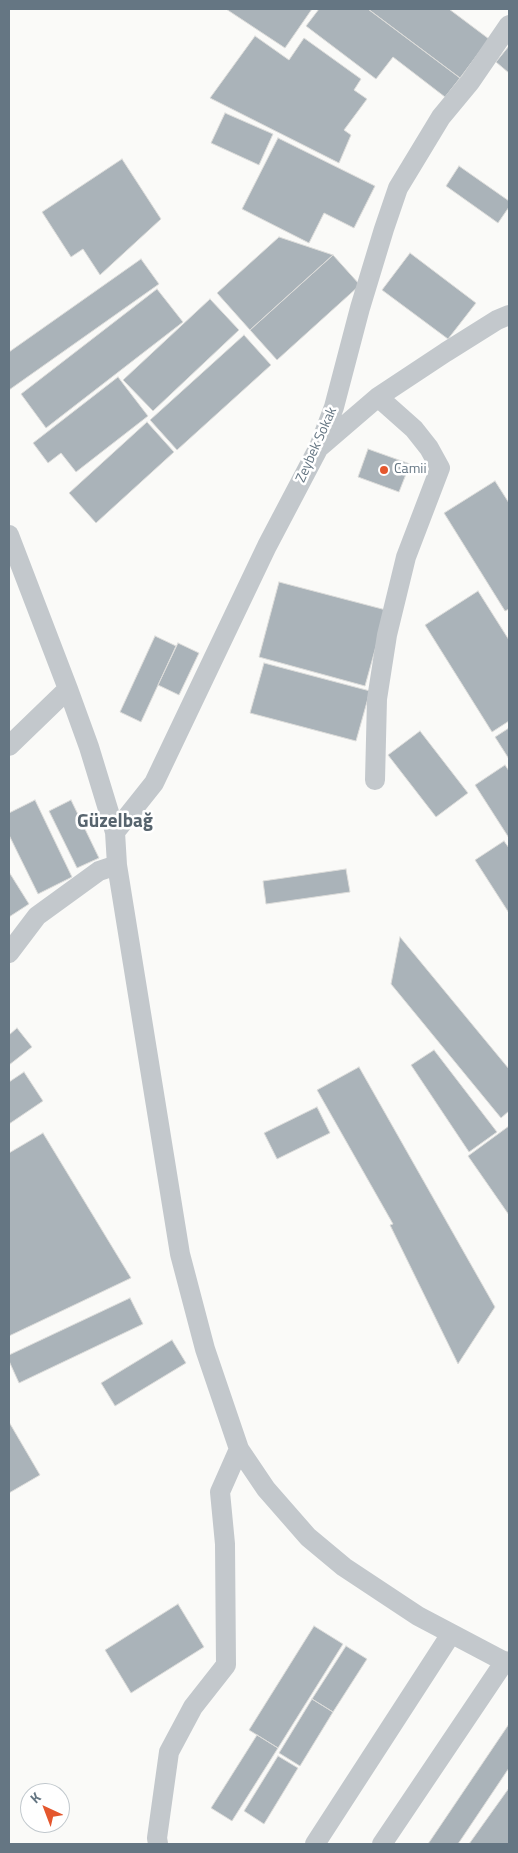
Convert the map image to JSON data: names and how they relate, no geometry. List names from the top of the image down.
{
  "streets": {
    "street": ["Zeybek Sokak"]
  },
  "districts": ["Güzelbağ"],
  "places": ["Camii"],
  "north": "top left"
}
